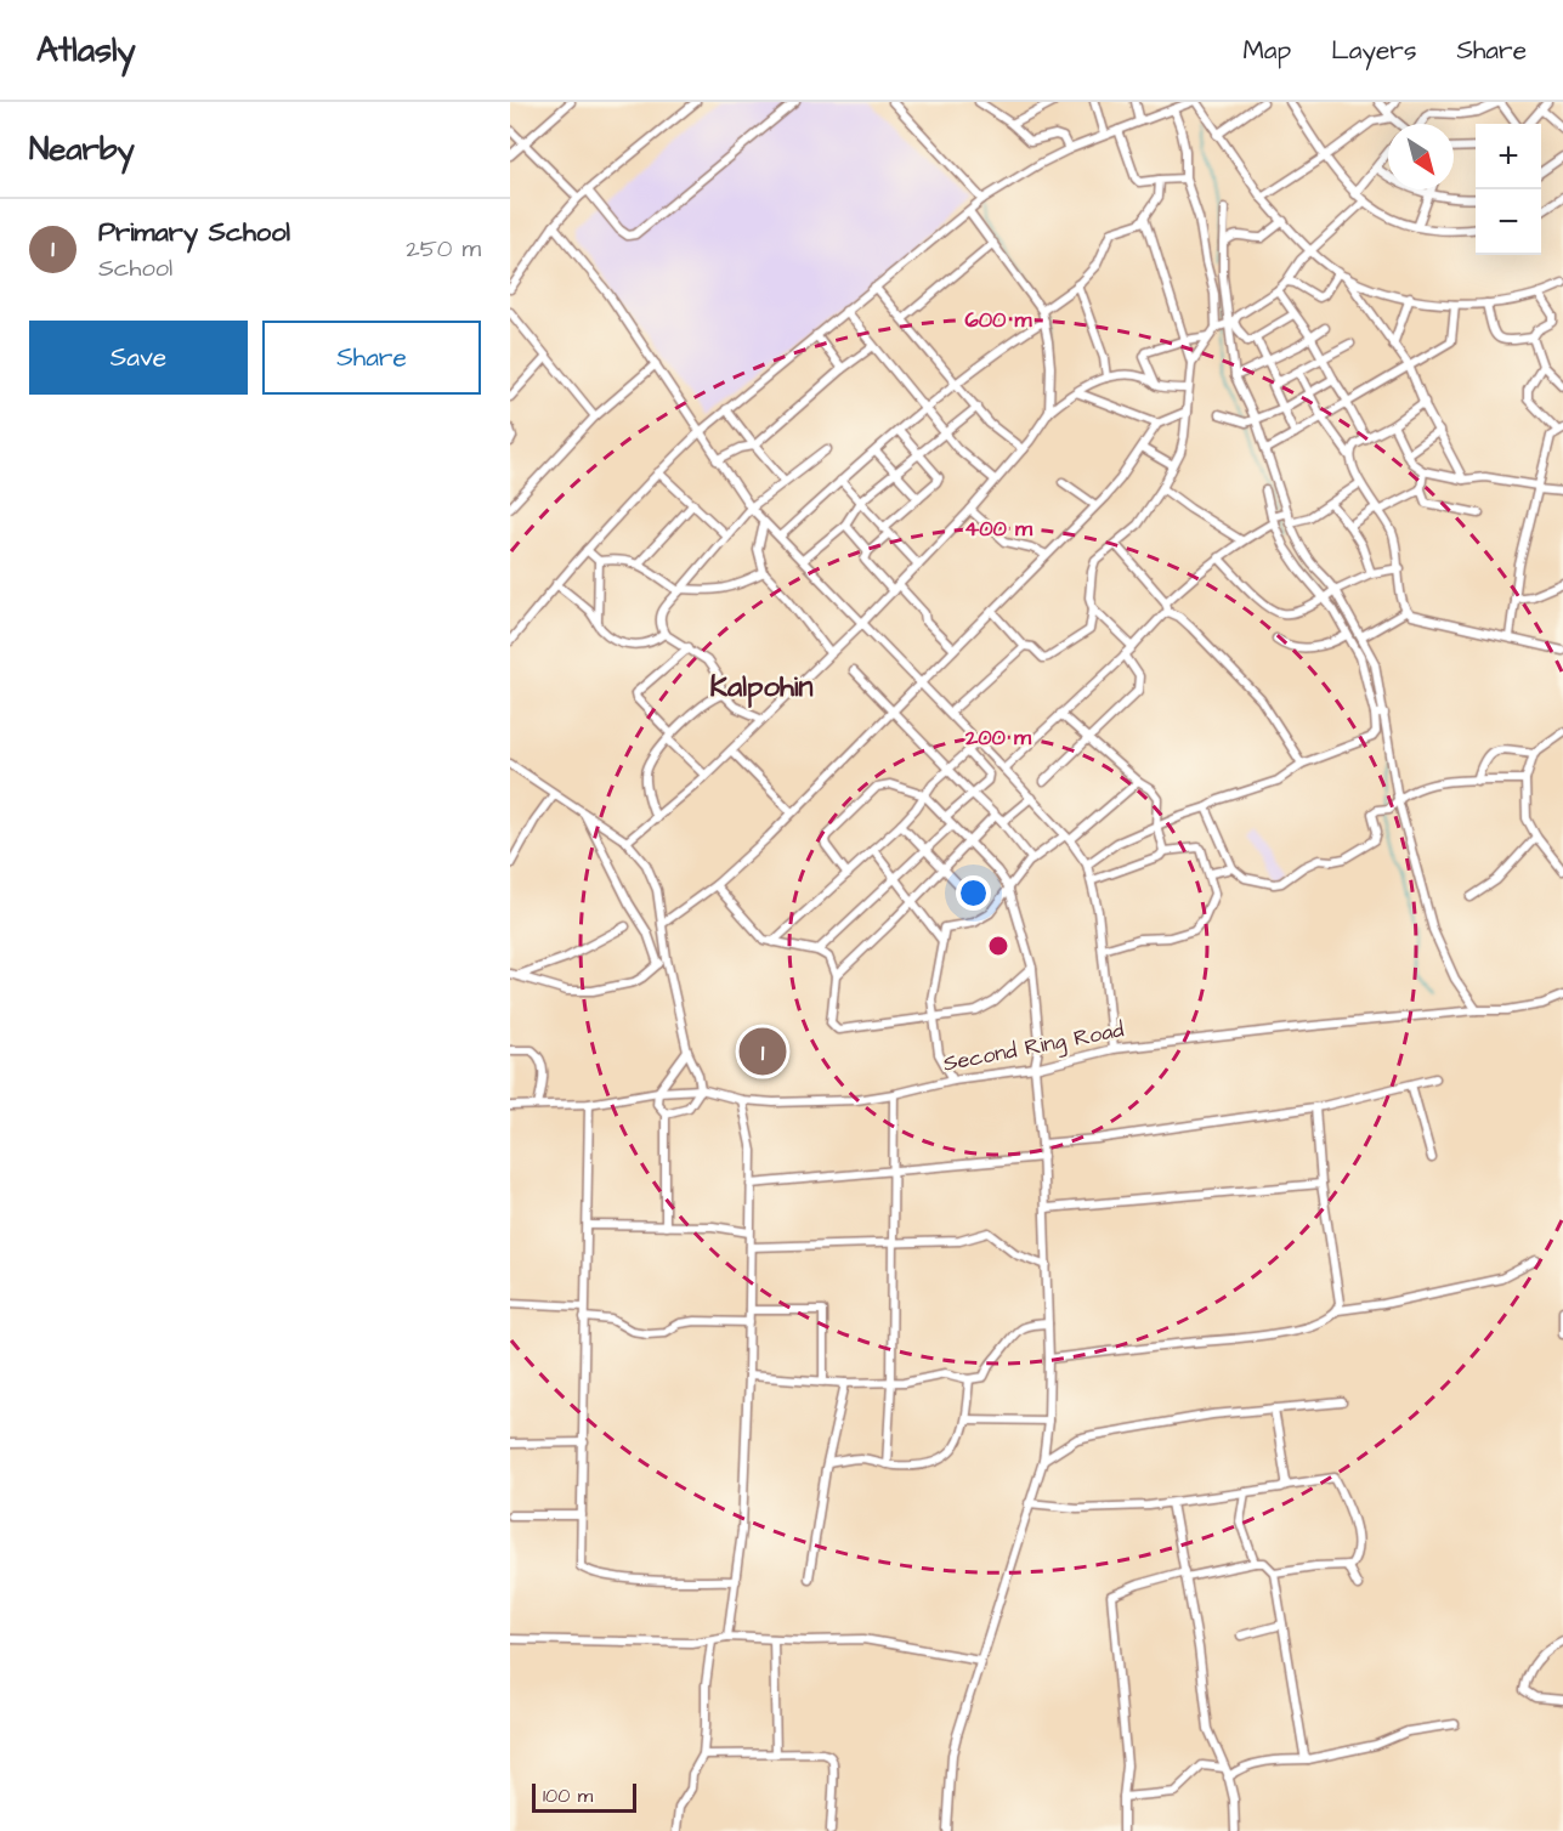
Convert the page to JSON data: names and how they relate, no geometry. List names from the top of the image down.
{
  "streets": {
    "street": ["Second Ring Road"]
  },
  "districts": ["Kalpohin"],
  "scale_bar": "100 m",
  "north": "bottom right",
  "page": {
    "header": "Atlasly",
    "nav": ["Map", "Layers", "Share"],
    "heading": "Nearby",
    "map_buttons": ["+", "−"],
    "list": [
      {
        "mark": "1",
        "name": "Primary School",
        "note": "School",
        "value": "250 m"
      }
    ],
    "buttons": ["Save", "Share"],
    "pins": "1",
    "scale": "100 m"
  },
  "rings": ["600 m", "400 m", "200 m"]
}
